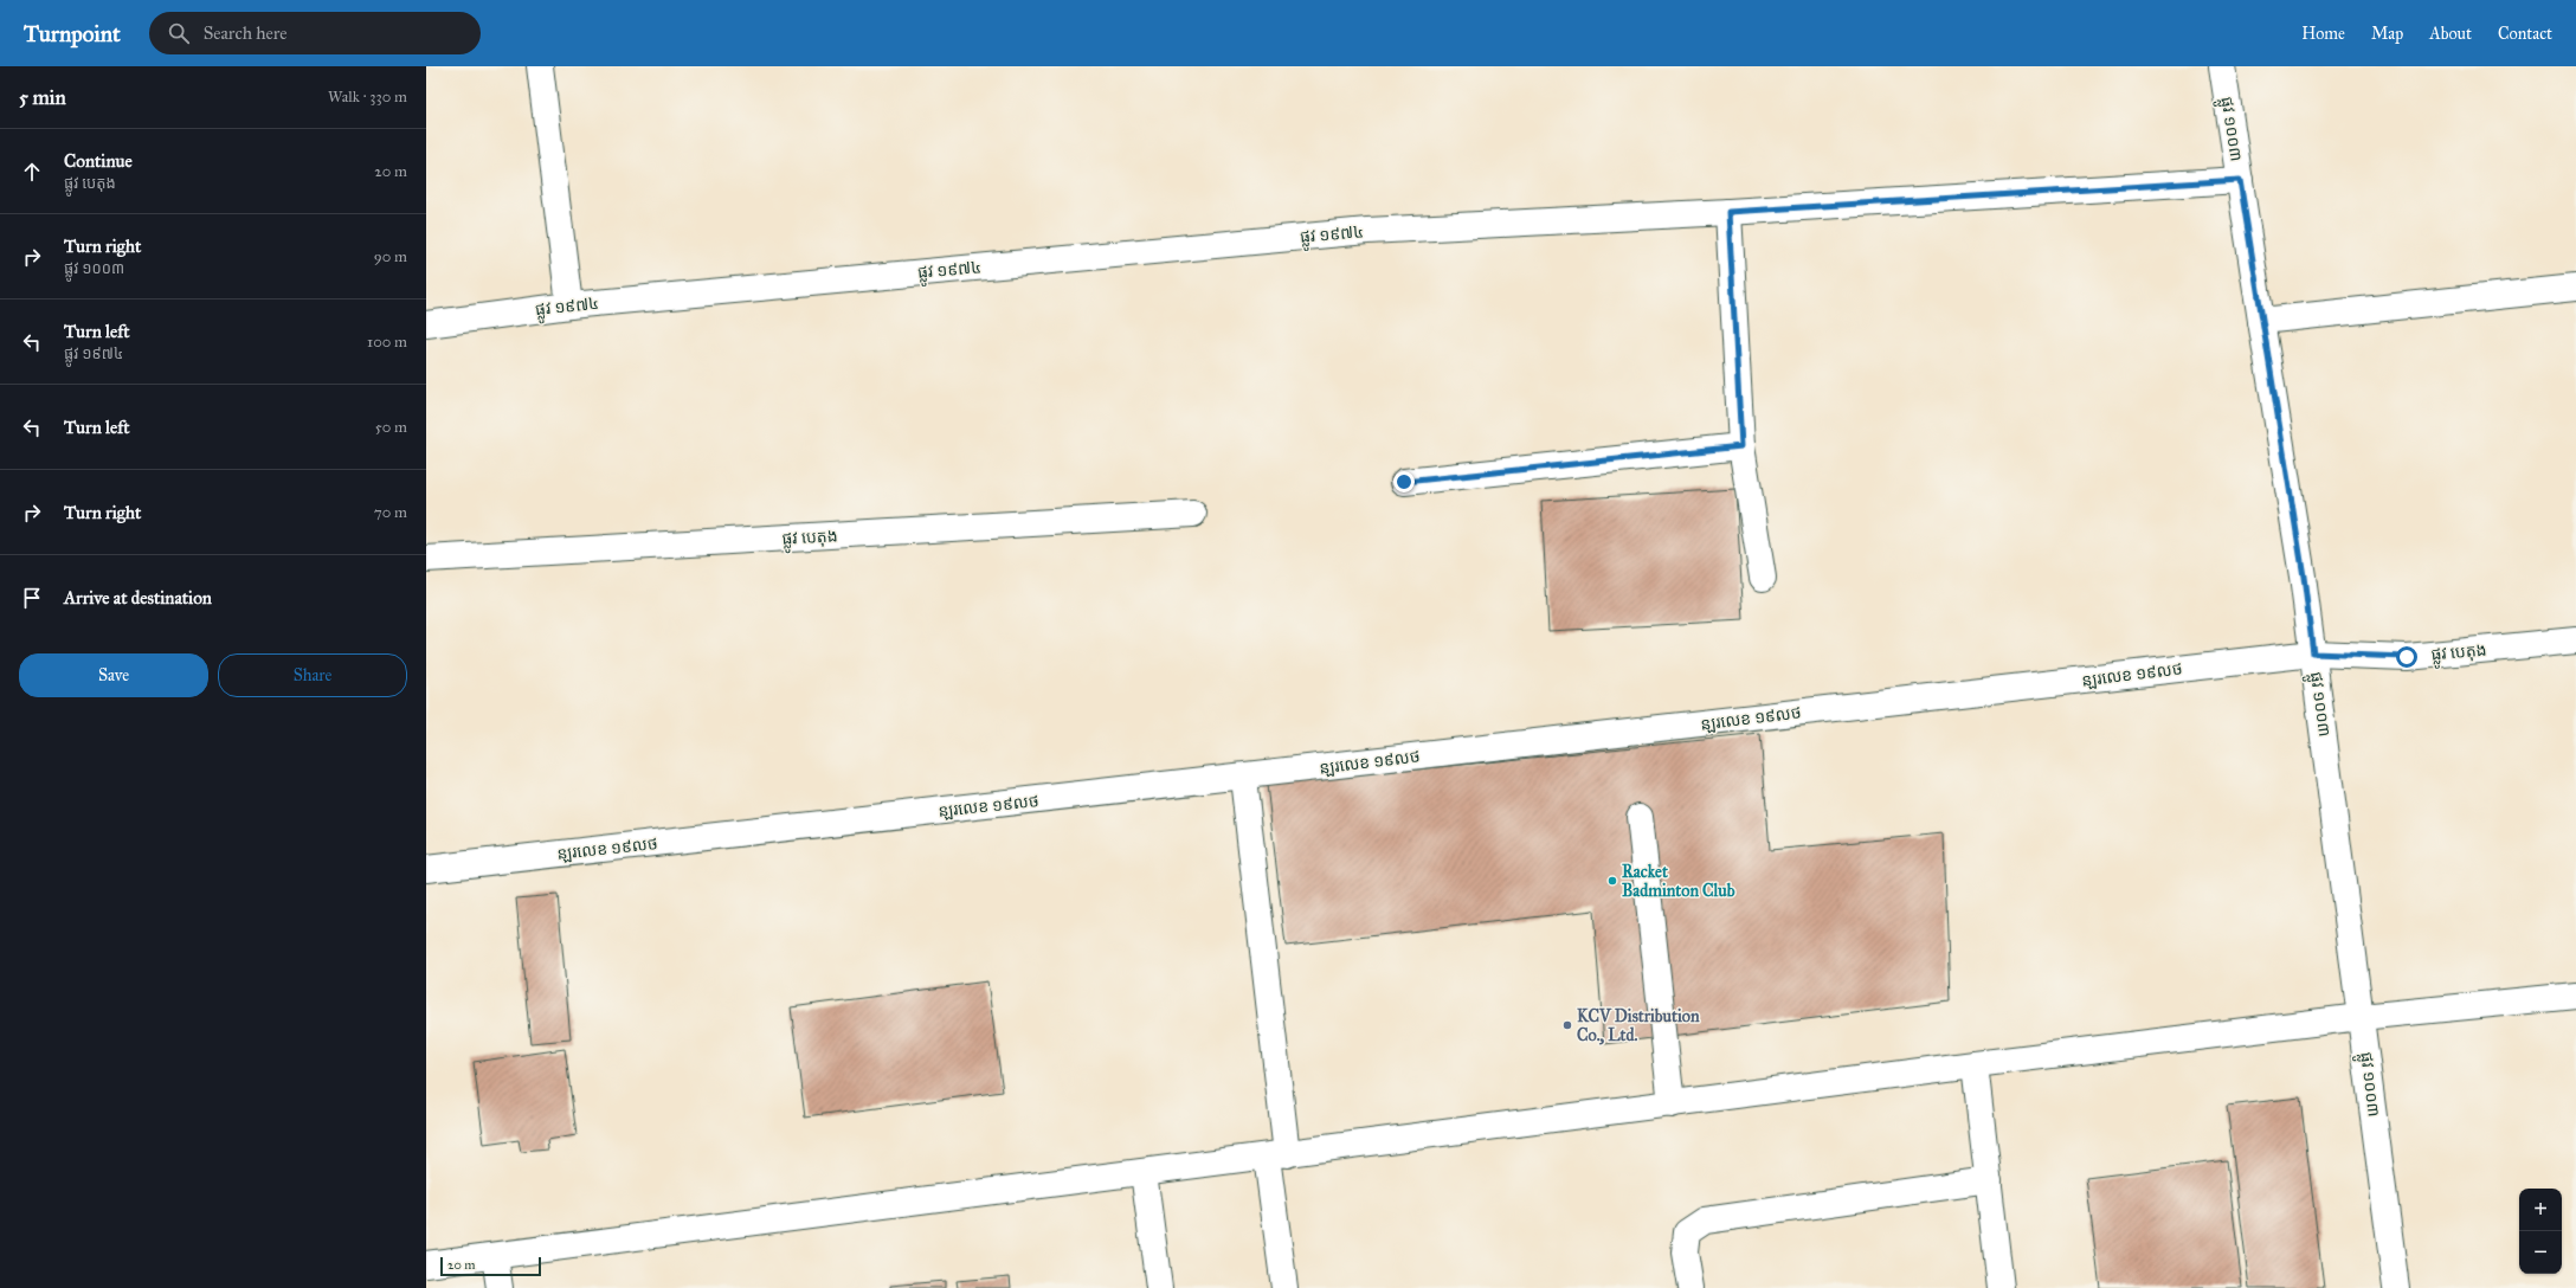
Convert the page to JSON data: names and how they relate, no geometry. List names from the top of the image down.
{
  "streets": {
    "street": [
      "ផ្លូវ ១០០៣",
      "ផ្លូវ ១៩៧៤",
      "ផ្លូវ បេតុង",
      "ន្ឡរលេខ ១៩លថ"
    ]
  },
  "crossings": [
    ["ផ្លូវ ១០០៣", "ផ្លូវ ១៩៧៤"],
    ["ផ្លូវ ១០០៣", "ផ្លូវ បេតុង"],
    ["ផ្លូវ ១០០៣", "ន្ឡរលេខ ១៩លថ"],
    ["ផ្លូវ បេតុង", "ន្ឡរលេខ ១៩លថ"]
  ],
  "places": ["Racket Badminton Club", "KCV Distribution Co., Ltd."],
  "scale_bar": "20 m",
  "page": {
    "header": "Turnpoint",
    "search": "Search here",
    "nav": [
      "Home",
      "Map",
      "About",
      "Contact"
    ],
    "heading": ["5 min", "Walk · 330 m"],
    "list": [
      ["Continue", "ផ្លូវ បេតុង", "20 m"],
      ["Turn right", "ផ្លូវ ១០០៣", "90 m"],
      ["Turn left", "ផ្លូវ ១៩៧៤", "100 m"],
      ["Turn left", "50 m"],
      ["Turn right", "70 m"],
      "Arrive at destination"
    ],
    "buttons": ["Save", "Share"],
    "map_buttons": ["+", "−"],
    "scale": "20 m"
  }
}
